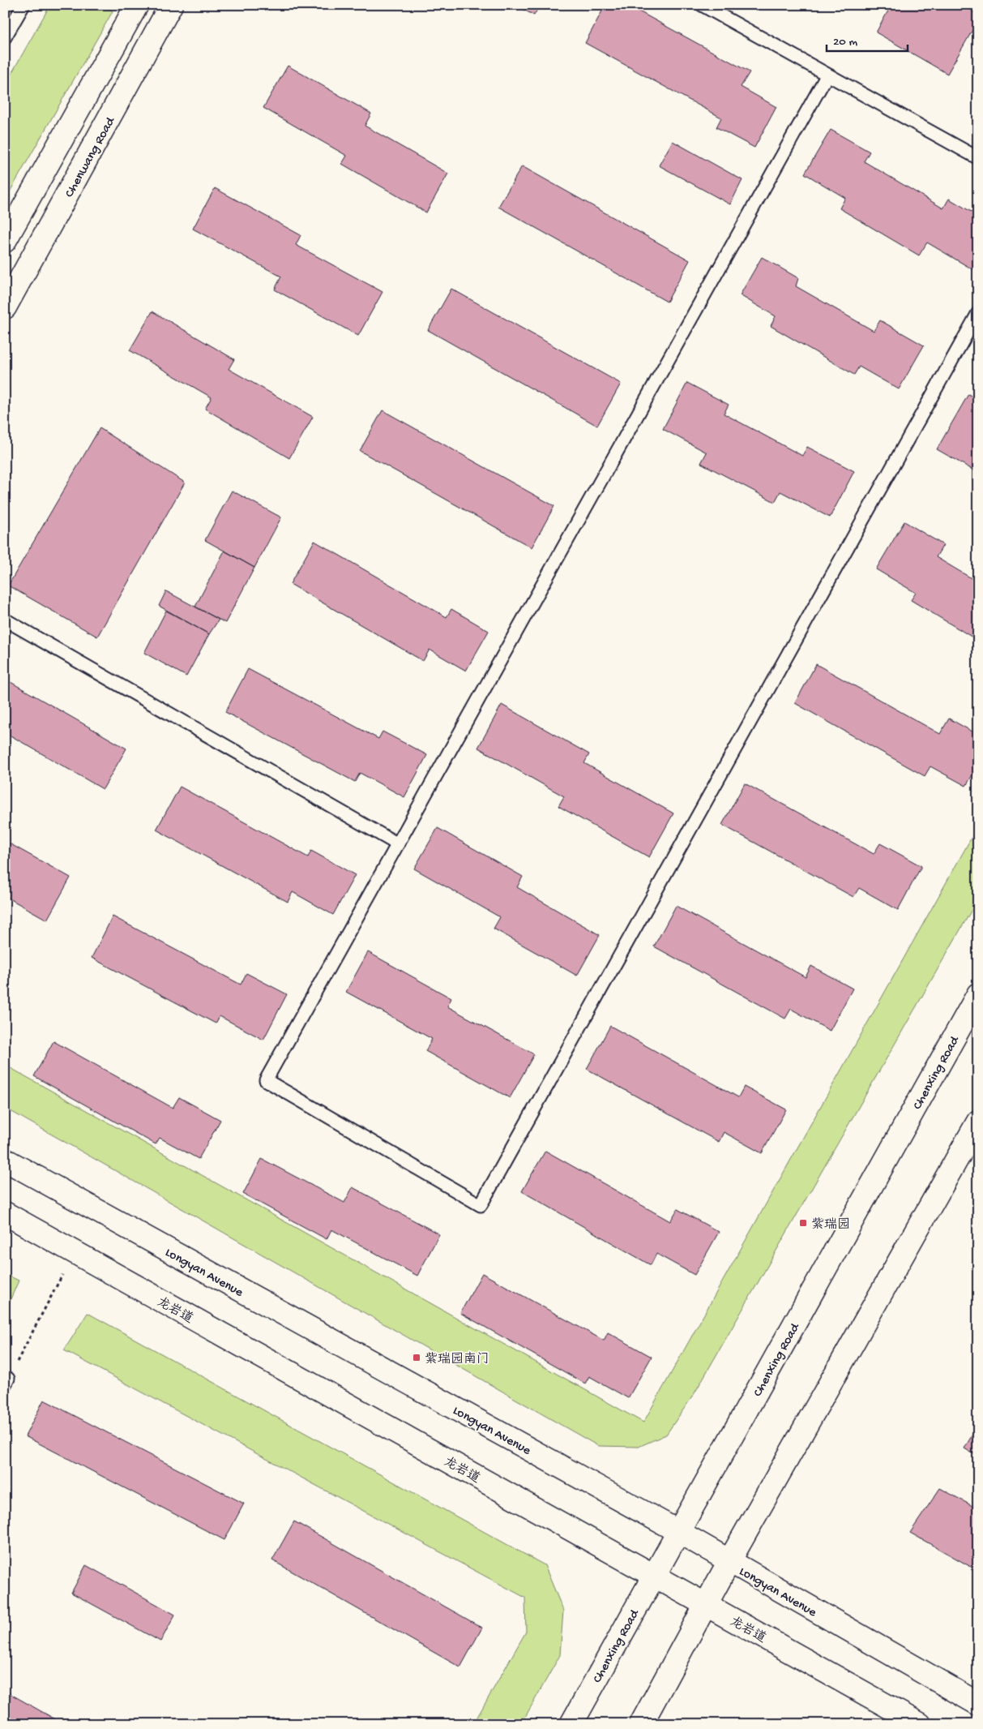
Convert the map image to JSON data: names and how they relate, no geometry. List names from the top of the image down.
{
  "streets": {
    "main road": [
      "Chenwang Road",
      "Chenxing Road",
      "Longyan Avenue",
      "龙岩道"
    ]
  },
  "crossings": [
    ["Chenxing Road", "Longyan Avenue"],
    ["Chenxing Road", "龙岩道"]
  ],
  "places": {
    "transit": ["紫瑞园", "紫瑞园南门"]
  },
  "scale_bar": "20 m"
}
